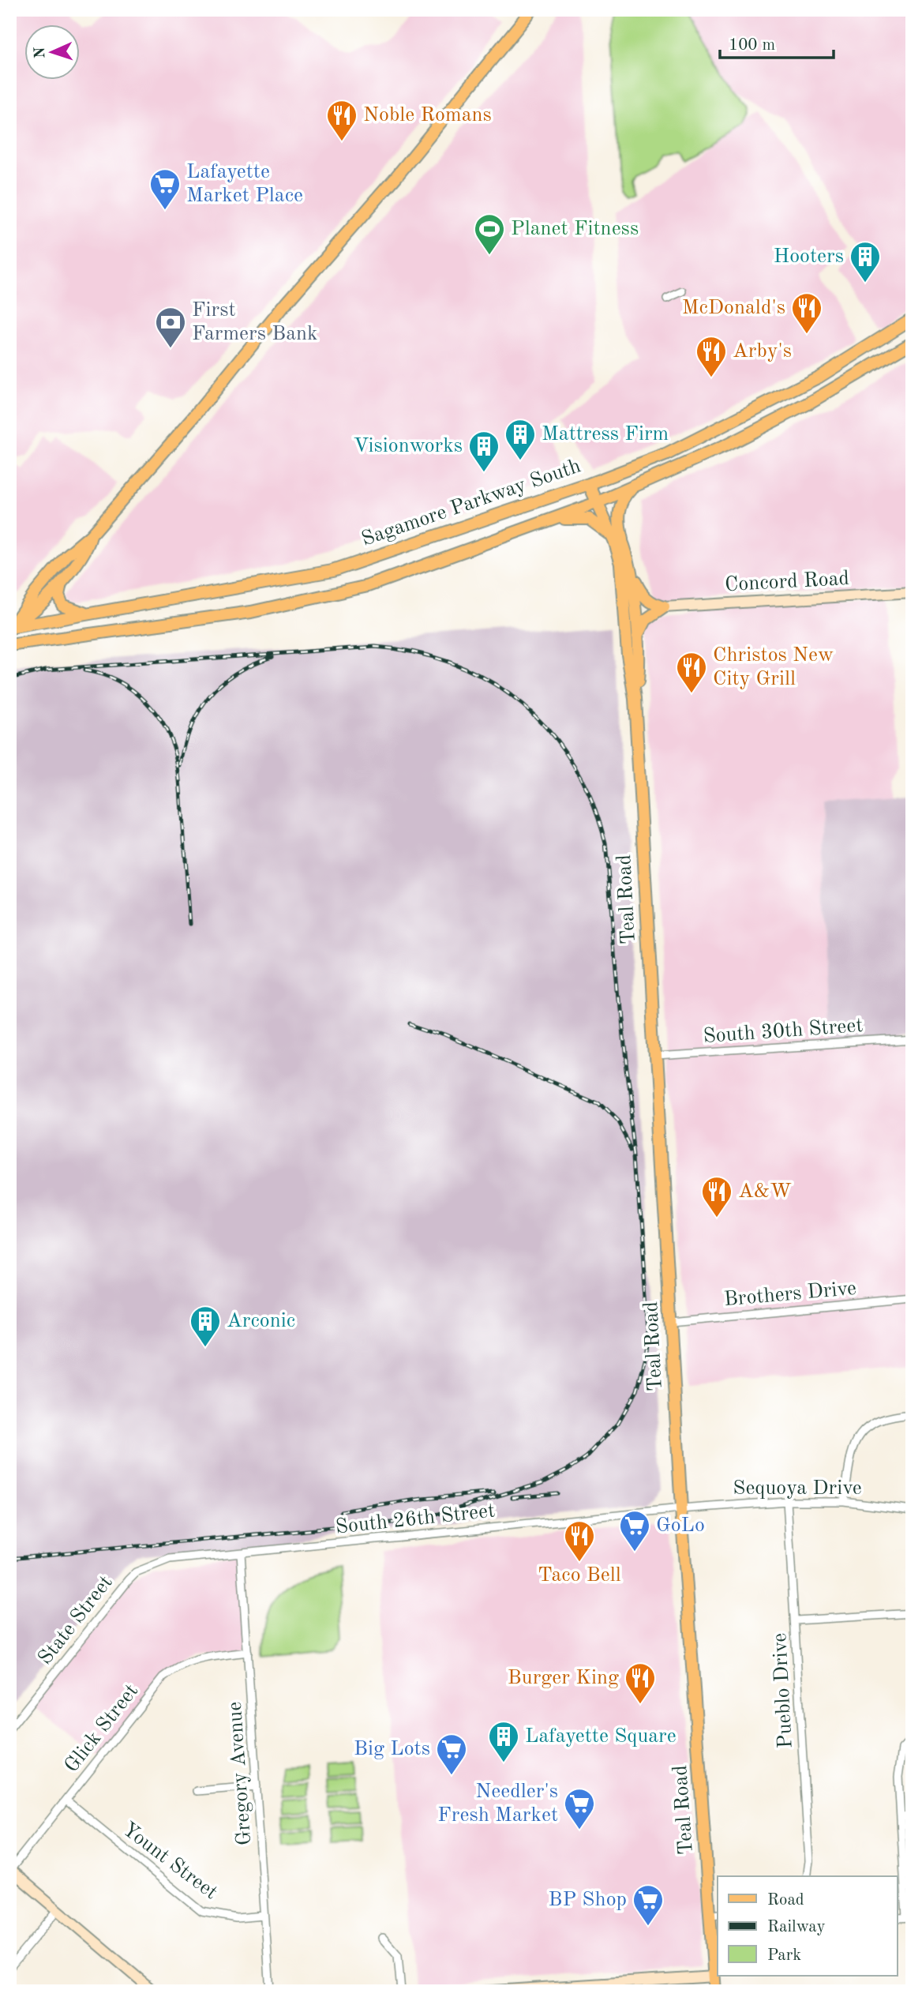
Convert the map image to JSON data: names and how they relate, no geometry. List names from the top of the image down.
{
  "streets": {
    "main road": ["Sagamore Parkway South", "Teal Road"],
    "street": [
      "Concord Road",
      "South 30th Street",
      "Brothers Drive",
      "Sequoya Drive",
      "South 26th Street",
      "State Street",
      "Pueblo Drive",
      "Glick Street",
      "Gregory Avenue",
      "Yount Street"
    ]
  },
  "crossings": [
    ["Sagamore Parkway South", "Teal Road"],
    ["Teal Road", "South 30th Street"],
    ["Teal Road", "Brothers Drive"],
    ["Teal Road", "Sequoya Drive"],
    ["Teal Road", "South 26th Street"],
    ["Sequoya Drive", "South 26th Street"],
    ["Sequoya Drive", "Pueblo Drive"],
    ["South 26th Street", "State Street"],
    ["South 26th Street", "Gregory Avenue"],
    ["Glick Street", "Gregory Avenue"],
    ["Glick Street", "Yount Street"],
    ["Gregory Avenue", "Yount Street"]
  ],
  "places": {
    "restaurant": [
      "Noble Romans",
      "McDonald's",
      "Arby's",
      "Christos New City Grill",
      "A&W",
      "Taco Bell",
      "Burger King"
    ],
    "supermarket": [
      "Lafayette Market Place",
      "GoLo",
      "Big Lots",
      "Needler's Fresh Market",
      "BP Shop"
    ],
    "sports": ["Planet Fitness"],
    "building": [
      "Hooters",
      "Mattress Firm",
      "Visionworks",
      "Arconic",
      "Lafayette Square"
    ],
    "bank": ["First Farmers Bank"]
  },
  "legend": ["Road", "Railway", "Park"],
  "scale_bar": "100 m",
  "north": "left"
}
